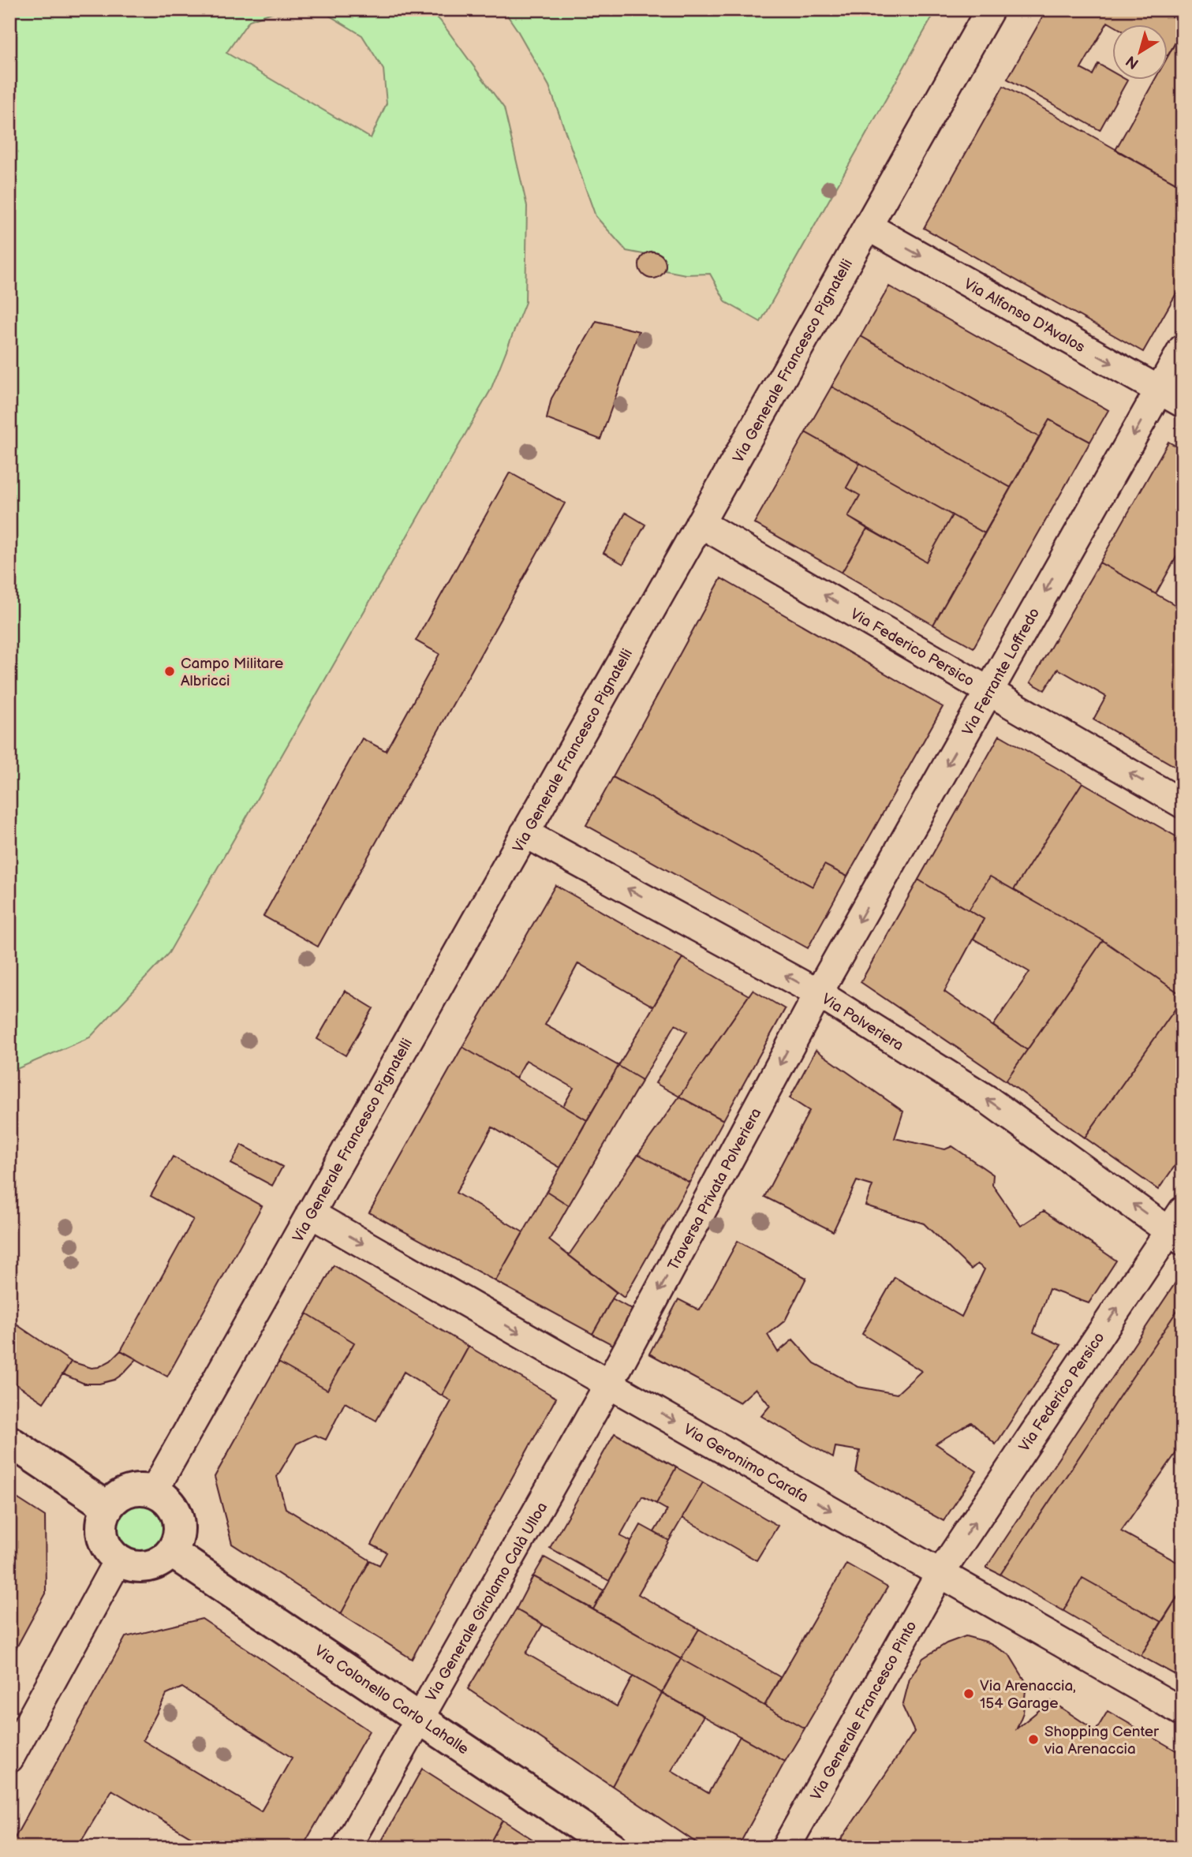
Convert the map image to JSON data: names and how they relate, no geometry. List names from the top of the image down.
{
  "streets": {
    "street": [
      "Via Alfonso D'Avalos",
      "Via Generale Francesco Pignatelli",
      "Via Federico Persico",
      "Via Ferrante Loffredo",
      "Via Polveriera",
      "Traversa Privata Polveriera",
      "Via Geronimo Carafa",
      "Via Generale Girolamo Calà Ulloa",
      "Via Colonello Carlo Lahalle",
      "Via Generale Francesco Pinto"
    ]
  },
  "crossings": [
    ["Via Alfonso D'Avalos", "Via Generale Francesco Pignatelli"],
    ["Via Alfonso D'Avalos", "Via Ferrante Loffredo"],
    ["Via Generale Francesco Pignatelli", "Via Federico Persico"],
    ["Via Generale Francesco Pignatelli", "Via Polveriera"],
    ["Via Generale Francesco Pignatelli", "Via Geronimo Carafa"],
    ["Via Generale Francesco Pignatelli", "Via Colonello Carlo Lahalle"],
    ["Via Federico Persico", "Via Ferrante Loffredo"],
    ["Via Federico Persico", "Via Polveriera"],
    ["Via Federico Persico", "Via Geronimo Carafa"],
    ["Via Federico Persico", "Via Generale Francesco Pinto"],
    ["Via Ferrante Loffredo", "Via Polveriera"],
    ["Via Ferrante Loffredo", "Traversa Privata Polveriera"],
    ["Via Polveriera", "Traversa Privata Polveriera"],
    ["Traversa Privata Polveriera", "Via Geronimo Carafa"],
    ["Traversa Privata Polveriera", "Via Generale Girolamo Calà Ulloa"],
    ["Via Geronimo Carafa", "Via Generale Girolamo Calà Ulloa"],
    ["Via Geronimo Carafa", "Via Generale Francesco Pinto"],
    ["Via Generale Girolamo Calà Ulloa", "Via Colonello Carlo Lahalle"]
  ],
  "one_way": [
    "Via Alfonso D'Avalos",
    "Via Ferrante Loffredo",
    "Via Polveriera",
    "Traversa Privata Polveriera",
    "Via Geronimo Carafa"
  ],
  "places": ["Campo Militare Albricci", "Via Arenaccia, 154 Garage", "Shopping Center via Arenaccia"],
  "north": "bottom left"
}
